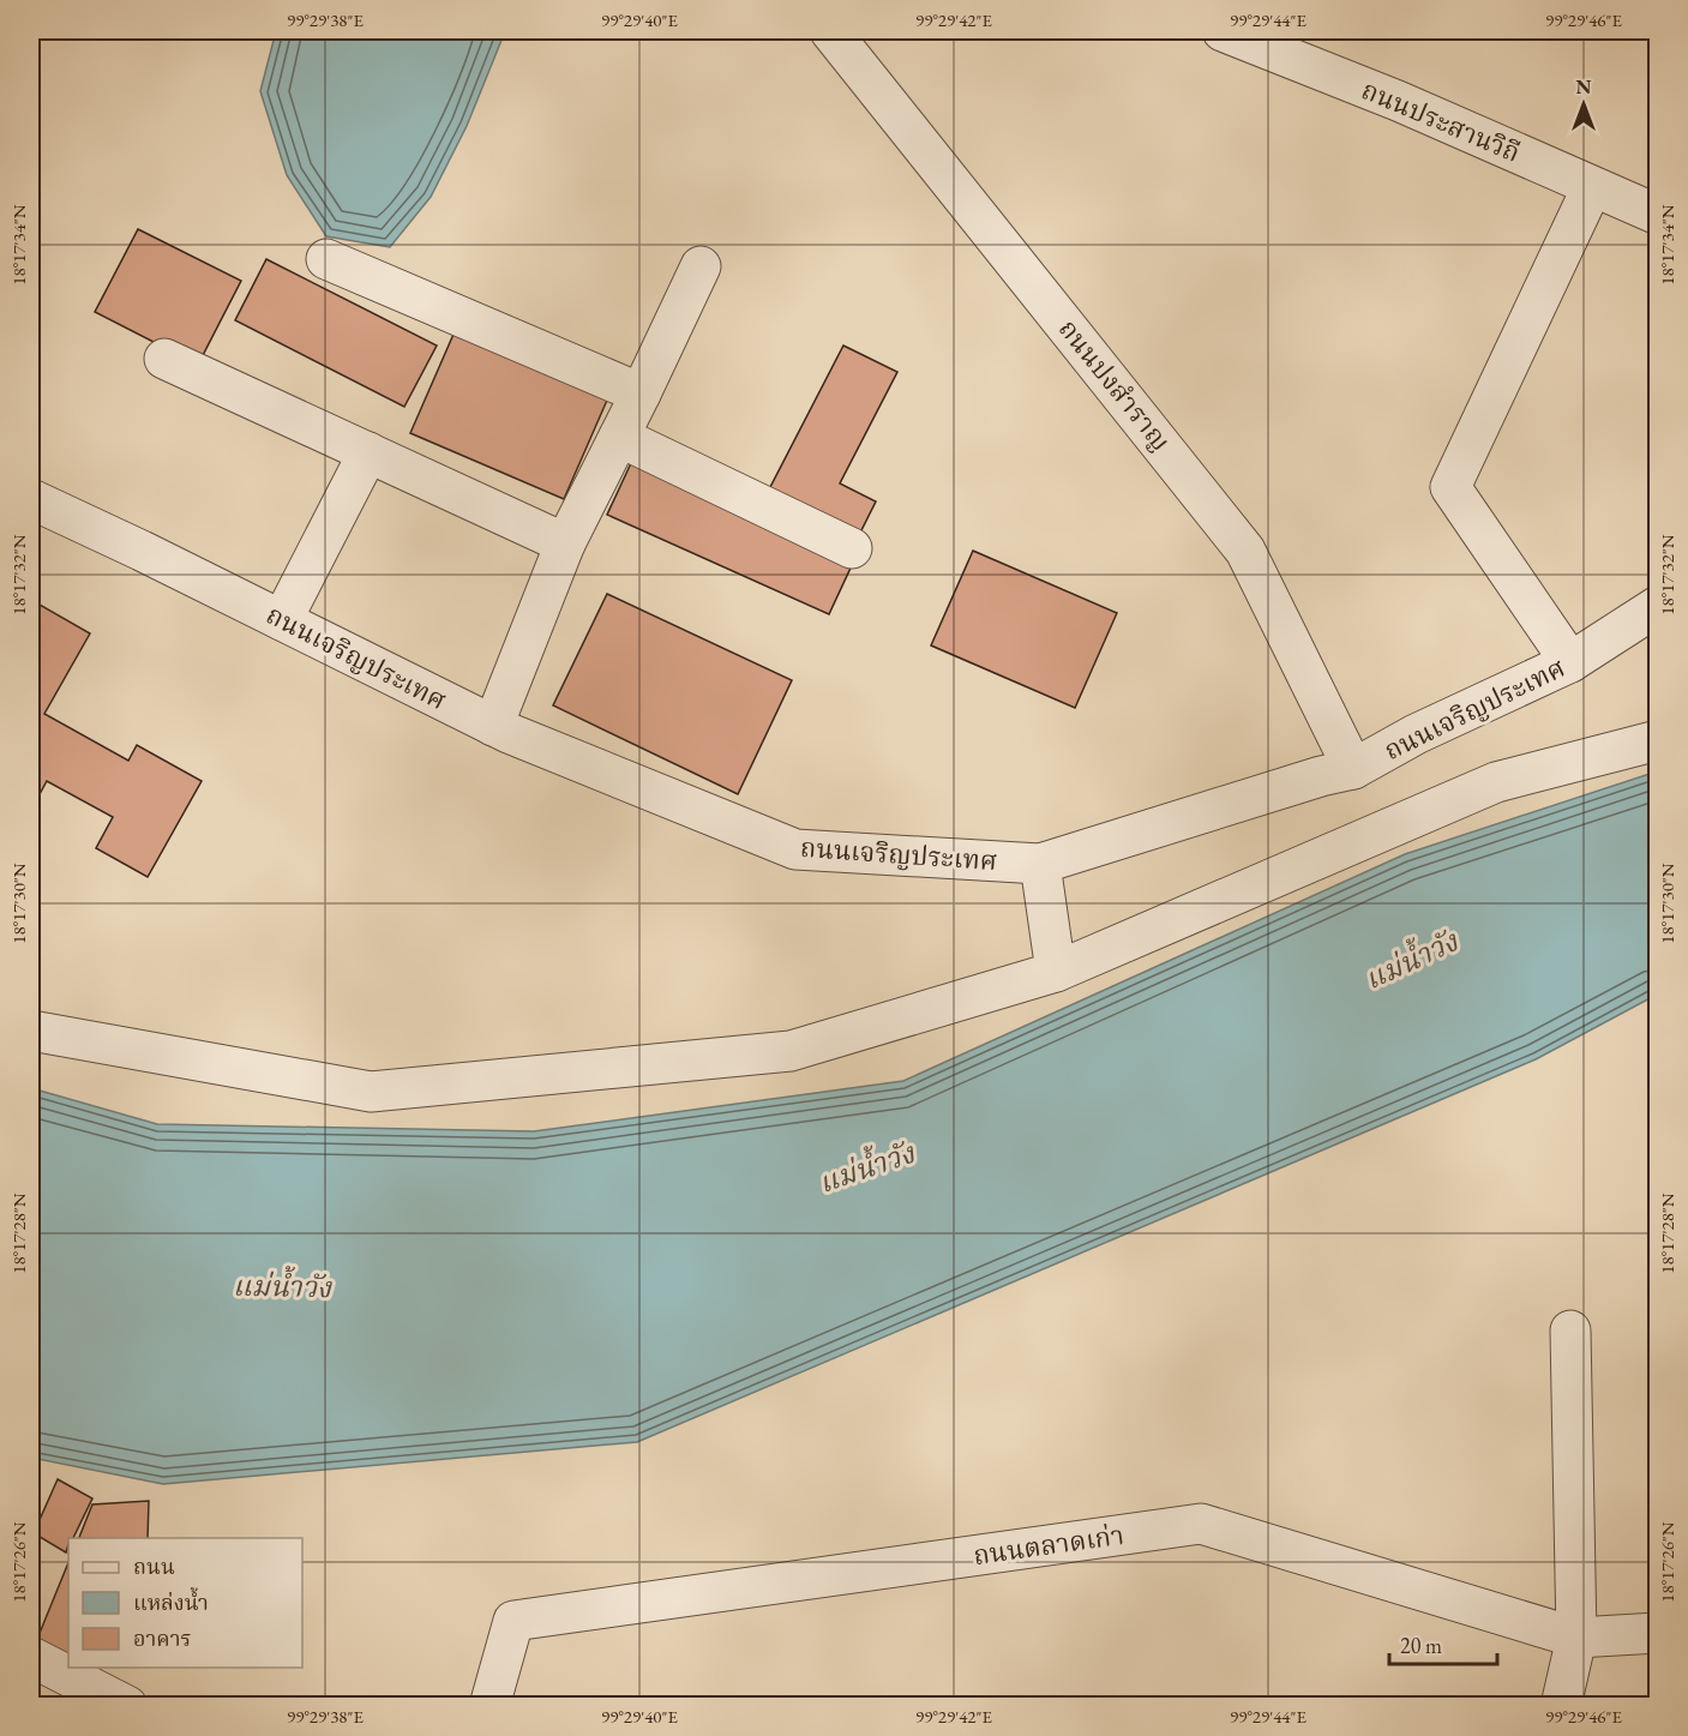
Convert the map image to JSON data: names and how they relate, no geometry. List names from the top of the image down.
{
  "streets": {
    "street": [
      "ถนนประสานวิถี",
      "ถนนปงสำราญ",
      "ถนนเจริญประเทศ",
      "ถนนตลาดเก่า"
    ]
  },
  "crossings": [
    ["ถนนปงสำราญ", "ถนนเจริญประเทศ"]
  ],
  "water": ["แม่น้ำวัง"],
  "legend": ["ถนน", "แหล่งน้ำ", "อาคาร"],
  "scale_bar": "20 m",
  "north": "top",
  "coordinates": [
    "99°29'38\"E",
    "99°29'40\"E",
    "99°29'42\"E",
    "99°29'44\"E",
    "99°29'46\"E",
    "18°17'34\"N",
    "18°17'32\"N",
    "18°17'30\"N",
    "18°17'28\"N",
    "18°17'26\"N"
  ]
}
